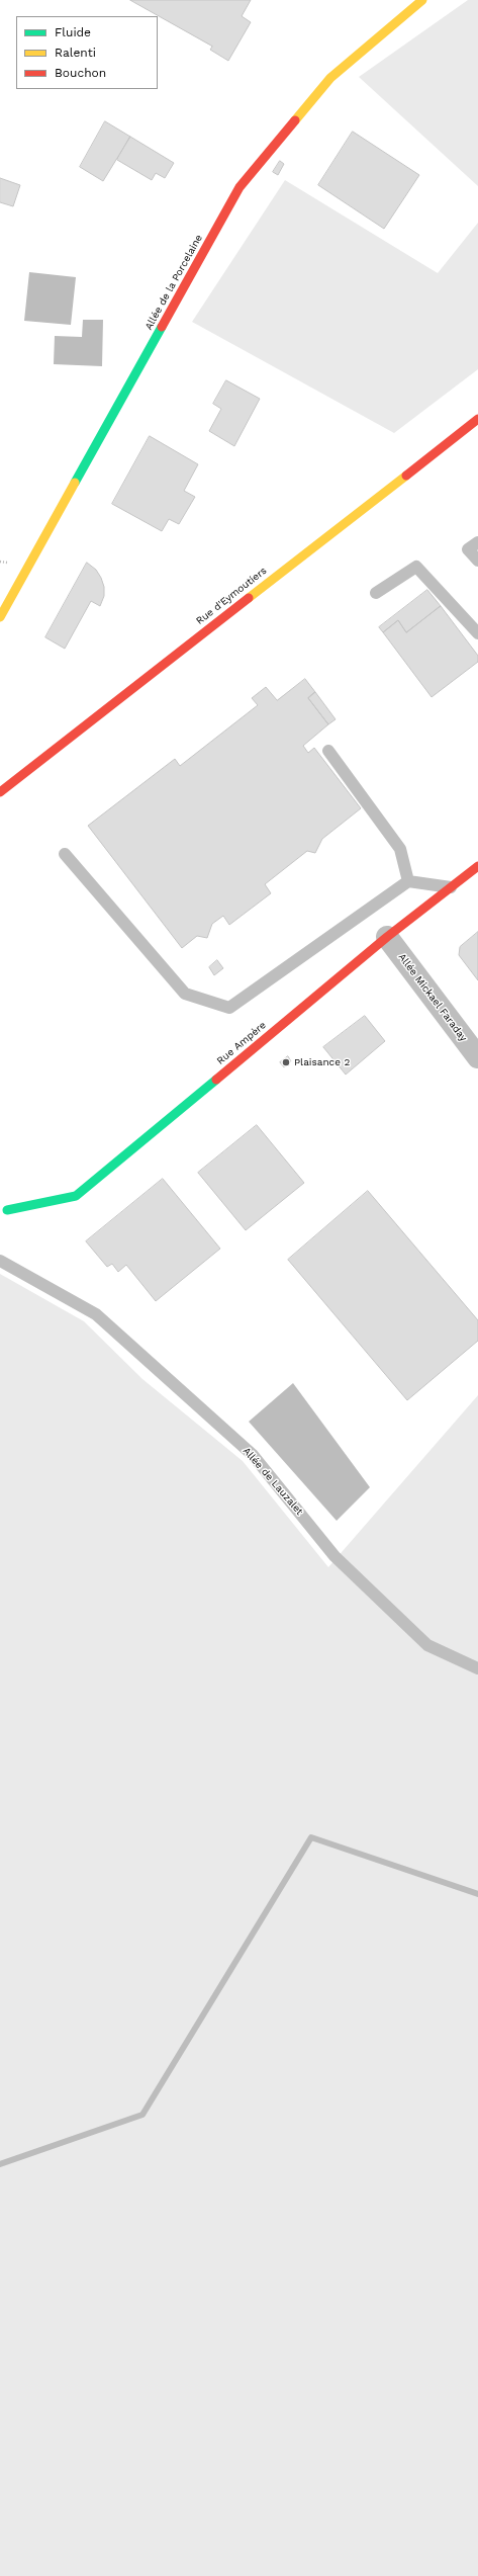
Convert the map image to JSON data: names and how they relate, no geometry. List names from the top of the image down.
{
  "streets": {
    "street": [
      "Allée de la Porcelaine",
      "Rue d'Eymoutiers",
      "Allée Mickael Faraday",
      "Rue Ampère"
    ],
    "lane": ["Allée de Lauzalet"]
  },
  "crossings": [
    ["Allée Mickael Faraday", "Rue Ampère"]
  ],
  "places": ["Plaisance 2"],
  "legend": ["Fluide", "Ralenti", "Bouchon"]
}
